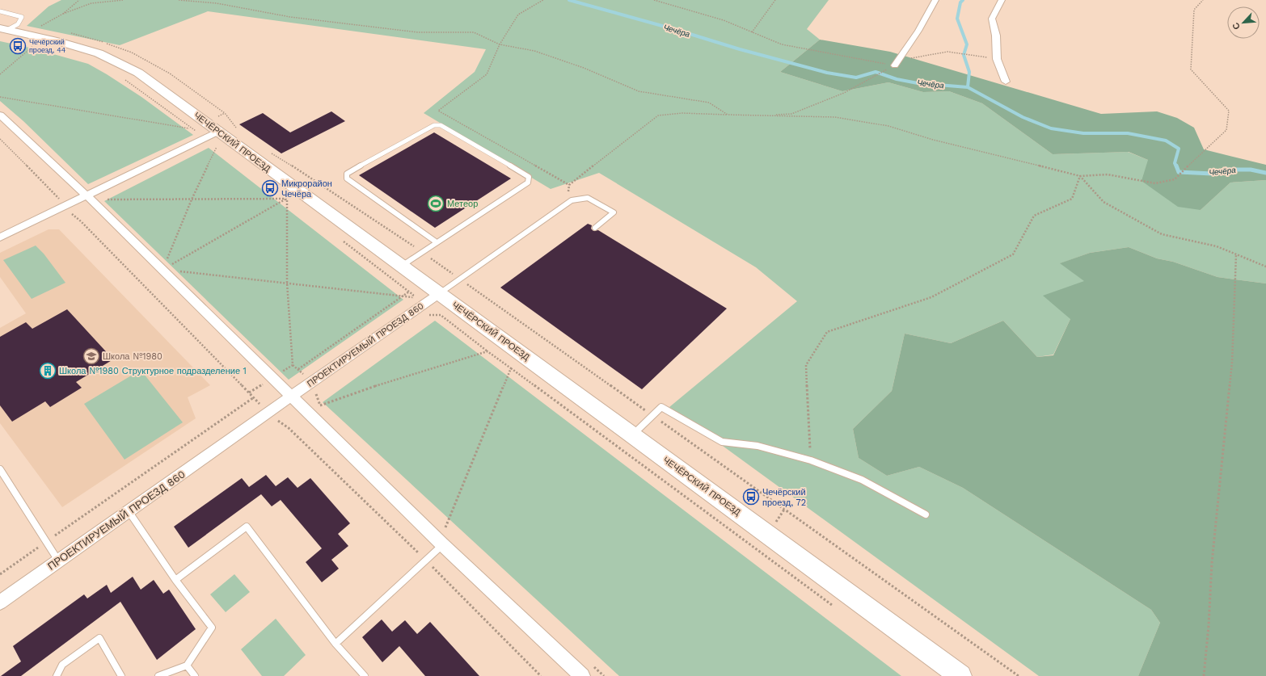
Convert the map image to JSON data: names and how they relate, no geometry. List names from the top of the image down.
{
  "streets": {
    "main road": ["ЧЕЧЁРСКИЙ ПРОЕЗД"],
    "street": ["ПРОЕКТИРУЕМЫЙ ПРОЕЗД 860"]
  },
  "crossings": [
    ["ЧЕЧЁРСКИЙ ПРОЕЗД", "ПРОЕКТИРУЕМЫЙ ПРОЕЗД 860"]
  ],
  "water": ["Чечёра"],
  "places": {
    "bus stop": ["Чечёрский проезд, 44", "Микрорайон Чечёра", "Чечёрский проезд, 72"],
    "sports": ["Метеор"],
    "school or university": ["Школа №1980"],
    "building": ["Школа №1980 Структурное подразделение 1"]
  },
  "north": "bottom left"
}
